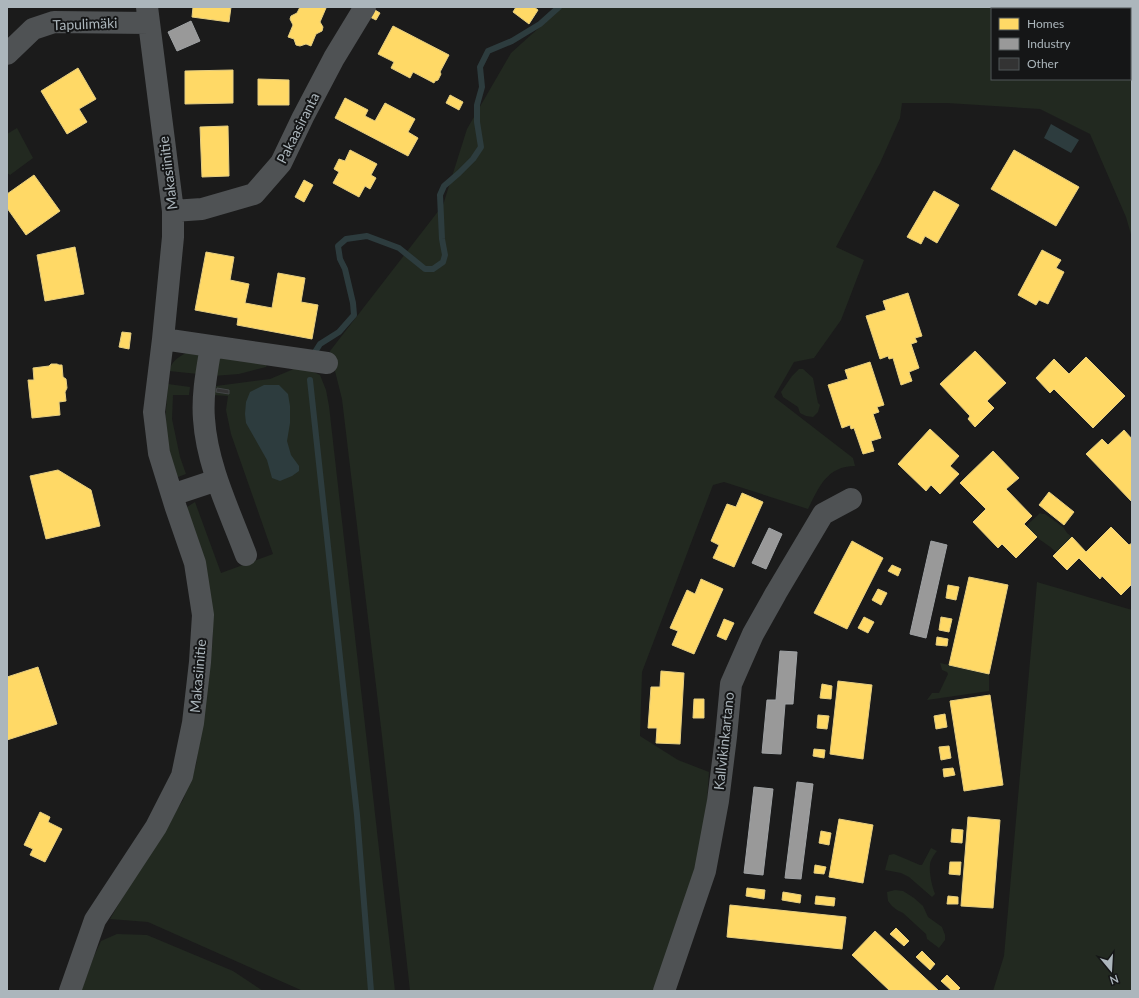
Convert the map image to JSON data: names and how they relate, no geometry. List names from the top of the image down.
{
  "streets": {
    "street": [
      "Tapulimäki",
      "Pakaasiranta",
      "Makasiinitie",
      "Kallvikinkartano"
    ]
  },
  "crossings": [
    ["Tapulimäki", "Makasiinitie"],
    ["Pakaasiranta", "Makasiinitie"]
  ],
  "legend": ["Homes", "Industry", "Other"],
  "north": "bottom"
}
